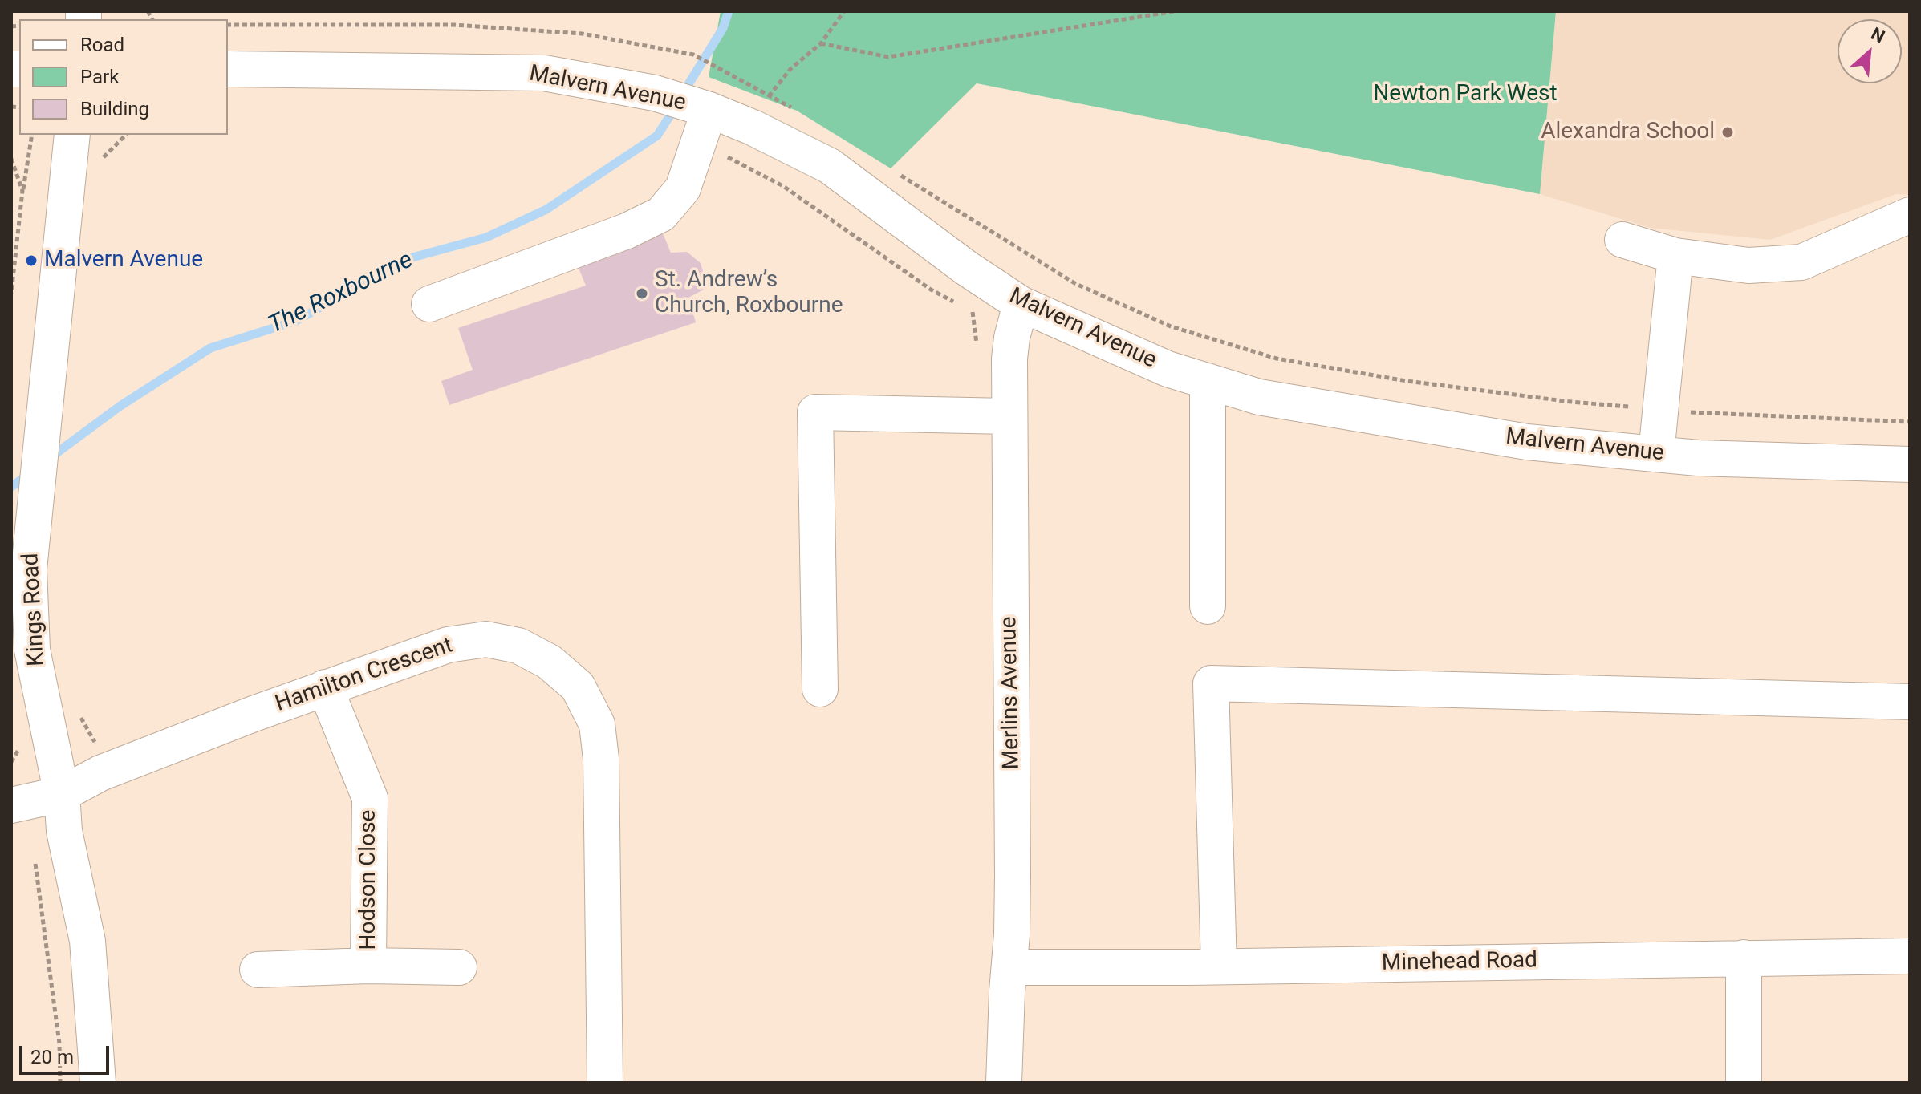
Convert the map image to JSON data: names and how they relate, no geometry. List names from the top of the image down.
{
  "streets": {
    "street": [
      "Malvern Avenue",
      "Kings Road",
      "Hamilton Crescent",
      "Merlins Avenue",
      "Hodson Close",
      "Minehead Road"
    ]
  },
  "crossings": [
    ["Malvern Avenue", "Merlins Avenue"],
    ["Kings Road", "Hamilton Crescent"],
    ["Hamilton Crescent", "Hodson Close"],
    ["Merlins Avenue", "Minehead Road"]
  ],
  "water": ["The Roxbourne"],
  "parks": ["Newton Park West"],
  "places": ["Alexandra School", "Malvern Avenue", "St. Andrew’s Church, Roxbourne"],
  "legend": ["Road", "Park", "Building"],
  "scale_bar": "20 m",
  "north": "top right"
}
